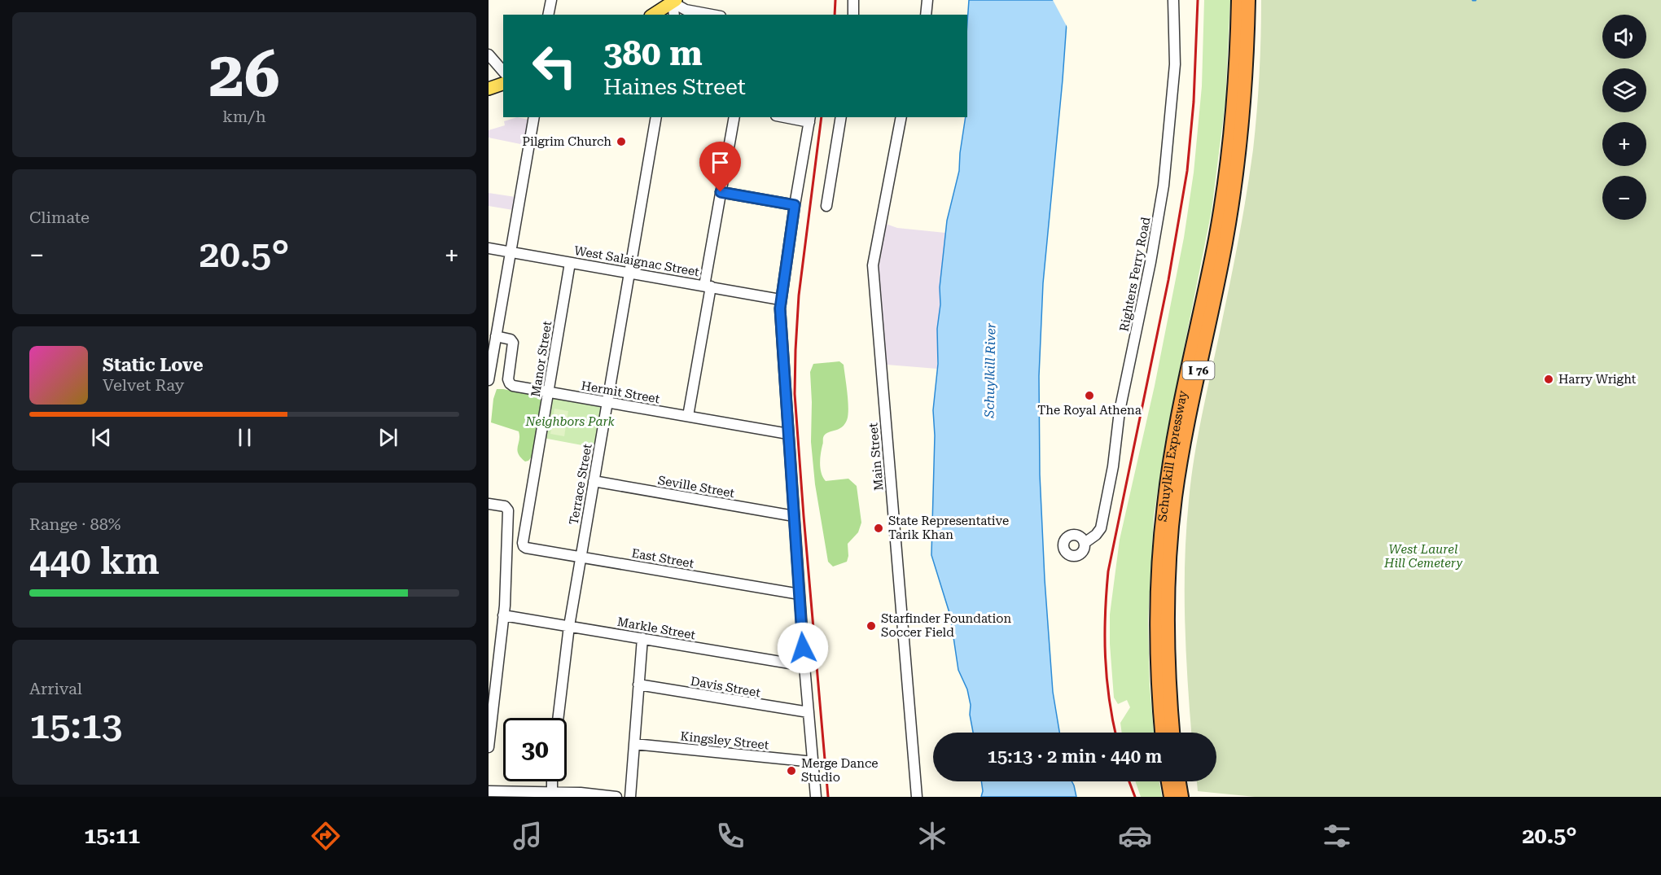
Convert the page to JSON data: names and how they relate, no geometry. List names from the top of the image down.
{
  "streets": {
    "highway": ["I 76", "Schuylkill Expressway"],
    "street": [
      "West Salaignac Street",
      "Righters Ferry Road",
      "Manor Street",
      "Hermit Street",
      "Main Street",
      "Terrace Street",
      "Seville Street",
      "East Street",
      "Markle Street",
      "Davis Street",
      "Kingsley Street"
    ]
  },
  "crossings": [
    ["West Salaignac Street", "Manor Street"],
    ["West Salaignac Street", "Terrace Street"],
    ["Manor Street", "Hermit Street"],
    ["Manor Street", "East Street"],
    ["Hermit Street", "Terrace Street"],
    ["Terrace Street", "Seville Street"],
    ["Terrace Street", "East Street"],
    ["Terrace Street", "Markle Street"]
  ],
  "water": ["Schuylkill River"],
  "parks": ["Neighbors Park", "West Laurel Hill Cemetery"],
  "places": [
    "Pilgrim Church",
    "Harry Wright",
    "The Royal Athena",
    "State Representative Tarik Khan",
    "Starfinder Foundation Soccer Field",
    "Merge Dance Studio"
  ],
  "page": {
    "tile": [
      ["26", "km/h"],
      "Climate",
      ["Range · 88%", "440 km"],
      ["Arrival", "15:13"]
    ],
    "map_buttons": ["+", "−"],
    "turn": ["380 m", "Haines Street"],
    "heat": ["−", "20.5°", "+"],
    "song": ["Static Love", "Velvet Ray"],
    "limit": "30",
    "trip": "15:13 · 2 min · 440 m",
    "tabs": ["15:11", "20.5°"]
  }
}
